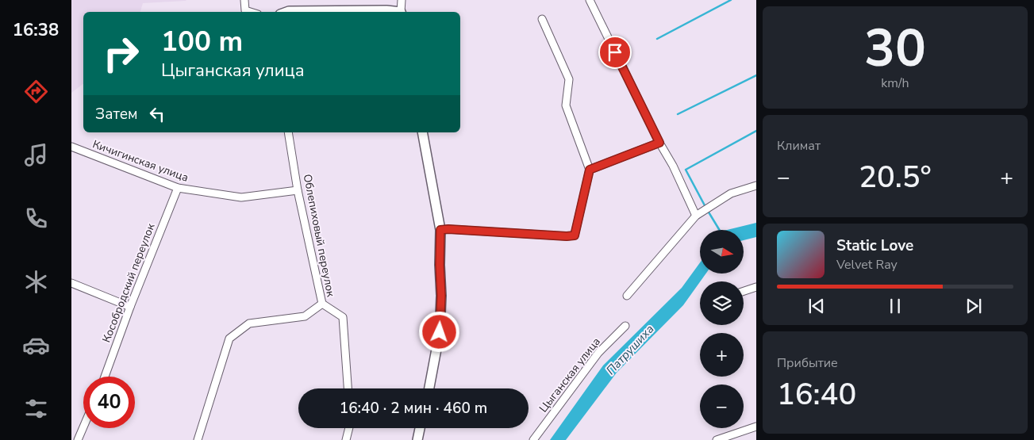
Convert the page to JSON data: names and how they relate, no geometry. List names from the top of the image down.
{
  "streets": {
    "street": [
      "Кичигинская улица",
      "Облепиховый переулок",
      "Кособродский переулок",
      "Цыганская улица"
    ]
  },
  "crossings": [
    ["Кичигинская улица", "Облепиховый переулок"],
    ["Кичигинская улица", "Кособродский переулок"]
  ],
  "water": ["Патрушиха"],
  "north": "right",
  "page": {
    "tabs": "16:38",
    "tile": [
      ["30", "km/h"],
      "Климат",
      ["Прибытие", "16:40"]
    ],
    "turn": ["100 m", "Цыганская улица"],
    "then": "Затем",
    "heat": ["−", "20.5°", "+"],
    "map_buttons": ["+", "−"],
    "song": ["Static Love", "Velvet Ray"],
    "limit": "40",
    "trip": "16:40 · 2 мин · 460 m"
  }
}
